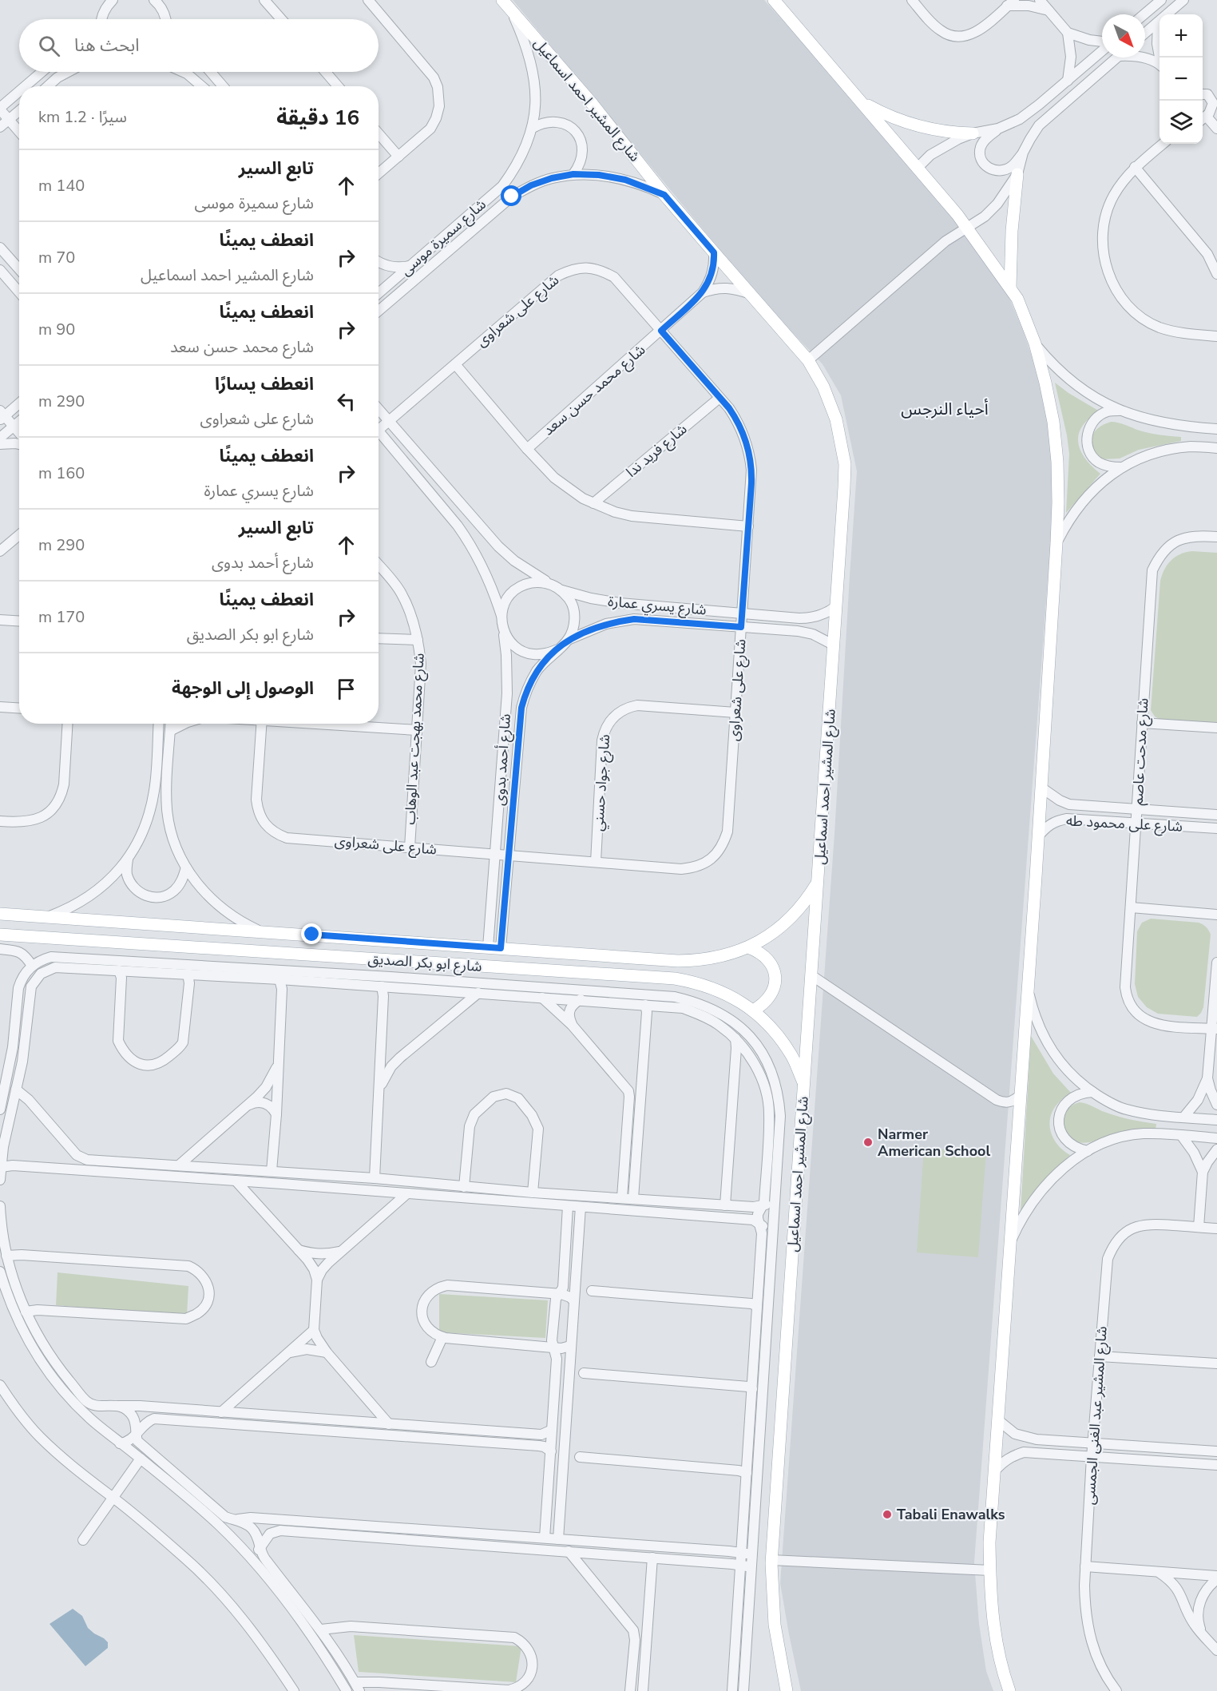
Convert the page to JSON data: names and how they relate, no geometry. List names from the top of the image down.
{
  "streets": {
    "main road": ["شارع المشير احمد اسماعيل", "شارع ابو بكر الصديق"],
    "street": [
      "شارع سميرة موسى",
      "شارع على شعراوى",
      "شارع محمد حسن سعد",
      "شارع فريد ندا",
      "شارع يسري عمارة",
      "شارع محمد بهجت عبد الوهاب",
      "شارع مدحت عاصم",
      "شارع أحمد بدوى",
      "شارع جواد حسني",
      "شارع على محمود طه",
      "شارع المشير عبد الغنى الجمسى"
    ]
  },
  "crossings": [
    ["شارع المشير احمد اسماعيل", "شارع سميرة موسى"],
    ["شارع المشير احمد اسماعيل", "شارع محمد حسن سعد"],
    ["شارع المشير احمد اسماعيل", "شارع يسري عمارة"],
    ["شارع المشير احمد اسماعيل", "شارع ابو بكر الصديق"],
    ["شارع على شعراوى", "شارع محمد حسن سعد"],
    ["شارع على شعراوى", "شارع فريد ندا"],
    ["شارع على شعراوى", "شارع يسري عمارة"],
    ["شارع على شعراوى", "شارع محمد بهجت عبد الوهاب"],
    ["شارع على شعراوى", "شارع أحمد بدوى"],
    ["شارع على شعراوى", "شارع جواد حسني"],
    ["شارع يسري عمارة", "شارع أحمد بدوى"],
    ["شارع مدحت عاصم", "شارع على محمود طه"],
    ["شارع أحمد بدوى", "شارع ابو بكر الصديق"]
  ],
  "districts": ["أحياء النرجس"],
  "places": ["Narmer American School", "Tabali Enawalks"],
  "north": "bottom right",
  "page": {
    "map_buttons": ["+", "−"],
    "search": "ابحث هنا",
    "heading": ["16 دقيقة", "سيرًا · 1.2 km"],
    "list": [
      ["تابع السير", "شارع سميرة موسى", "140 m"],
      ["انعطف يمينًا", "شارع المشير احمد اسماعيل", "70 m"],
      ["انعطف يمينًا", "شارع محمد حسن سعد", "90 m"],
      ["انعطف يسارًا", "شارع على شعراوى", "290 m"],
      ["انعطف يمينًا", "شارع يسري عمارة", "160 m"],
      ["تابع السير", "شارع أحمد بدوى", "290 m"],
      ["انعطف يمينًا", "شارع ابو بكر الصديق", "170 m"],
      "الوصول إلى الوجهة"
    ]
  }
}
